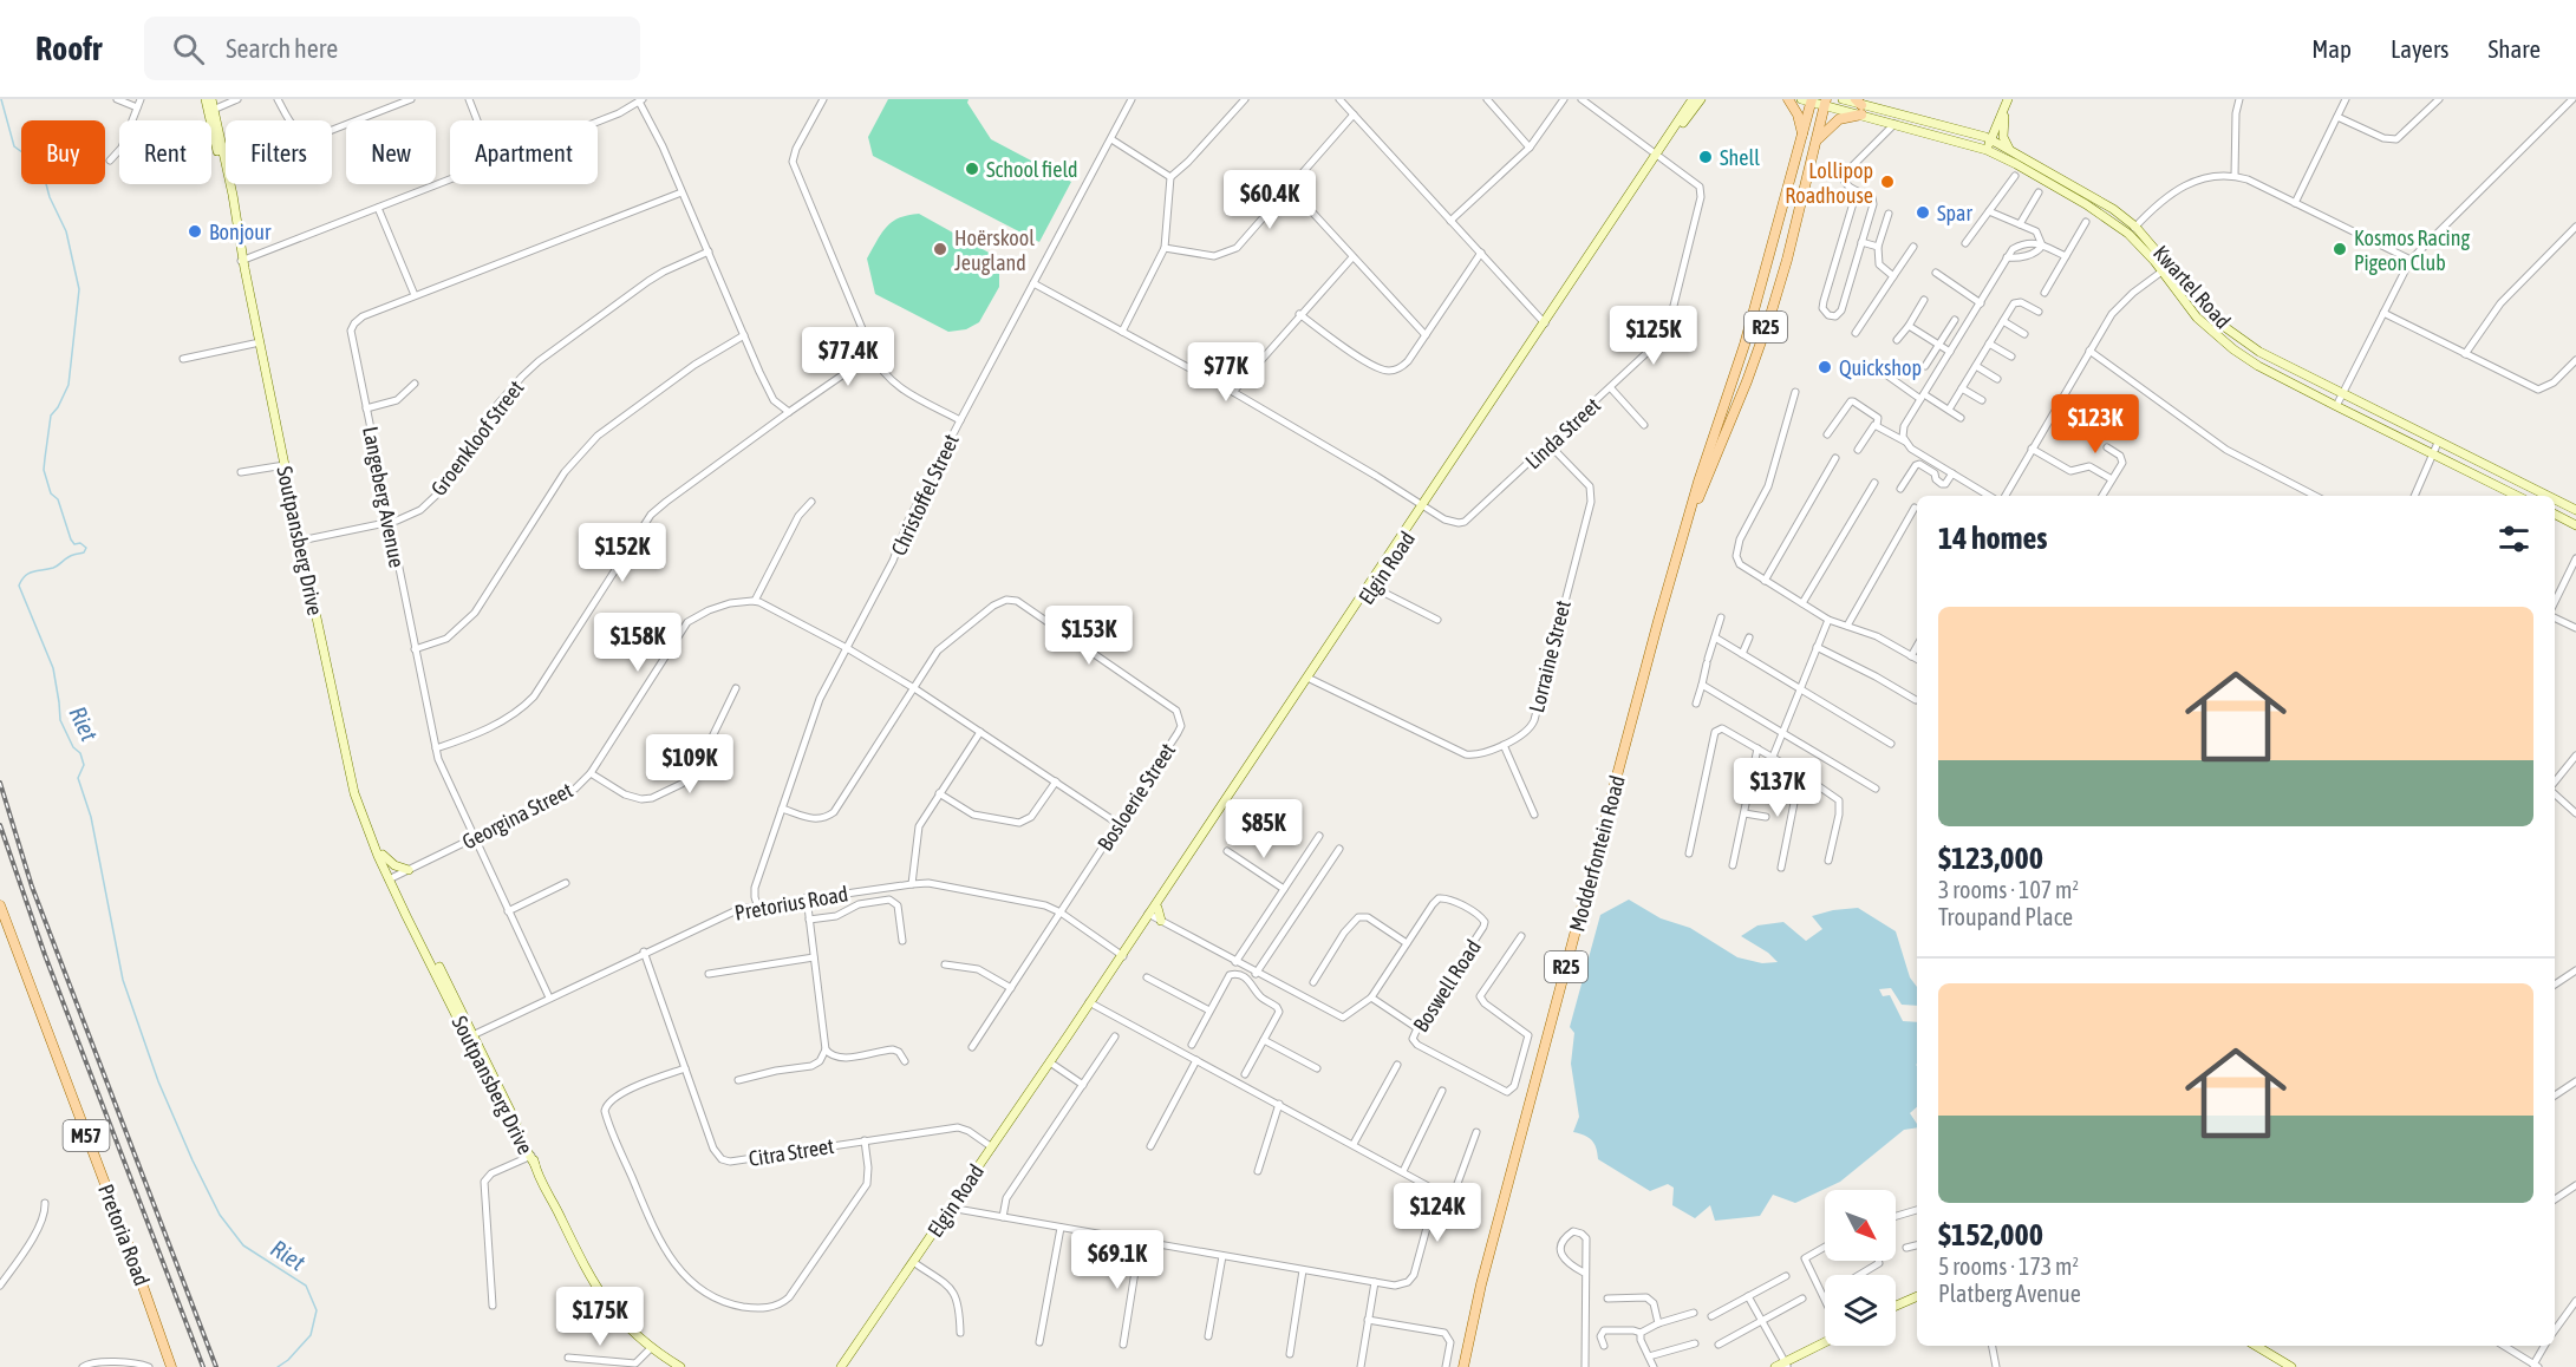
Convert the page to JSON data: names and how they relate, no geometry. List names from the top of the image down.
{
  "streets": {
    "main road": [
      "R25",
      "Modderfontein Road",
      "M57",
      "Pretoria Road"
    ],
    "street": [
      "Kwartel Road",
      "Linda Street",
      "Groenkloof Street",
      "Christoffel Street",
      "Langeberg Avenue",
      "Soutpansberg Drive",
      "Elgin Road",
      "Lorraine Street",
      "Bosloerie Street",
      "Georgina Street",
      "Pretorius Road",
      "Boswell Road",
      "Citra Street"
    ]
  },
  "crossings": [
    ["Kwartel Road", "Modderfontein Road"],
    ["Linda Street", "Elgin Road"],
    ["Linda Street", "Lorraine Street"],
    ["Groenkloof Street", "Langeberg Avenue"],
    ["Groenkloof Street", "Soutpansberg Drive"],
    ["Christoffel Street", "Bosloerie Street"],
    ["Christoffel Street", "Pretorius Road"],
    ["Langeberg Avenue", "Georgina Street"],
    ["Langeberg Avenue", "Pretorius Road"],
    ["Soutpansberg Drive", "Georgina Street"],
    ["Soutpansberg Drive", "Pretorius Road"],
    ["Elgin Road", "Lorraine Street"],
    ["Elgin Road", "Pretorius Road"],
    ["Elgin Road", "Boswell Road"],
    ["Elgin Road", "Citra Street"],
    ["Bosloerie Street", "Pretorius Road"],
    ["Pretorius Road", "Citra Street"]
  ],
  "water": ["Riet"],
  "places": [
    "Shell",
    "School field",
    "Lollipop Roadhouse",
    "Spar",
    "Bonjour",
    "Hoërskool Jeugland",
    "Kosmos Racing Pigeon Club",
    "Quickshop"
  ],
  "north": "bottom right",
  "page": {
    "header": "Roofr",
    "search": "Search here",
    "nav": ["Map", "Layers", "Share"],
    "chip": [
      "Buy",
      "Rent",
      "Filters",
      "New",
      "Apartment"
    ],
    "price": [
      "$60.4K",
      "$125K",
      "$77.4K",
      "$77K",
      "$123K",
      "$152K",
      "$153K",
      "$158K",
      "$109K",
      "$137K",
      "$85K",
      "$124K",
      "$69.1K",
      "$175K"
    ],
    "heading": "14 homes",
    "list": [
      {
        "name": "$123,000",
        "note": "3 rooms · 107 m² · Troupand Place"
      },
      {
        "name": "$152,000",
        "note": "5 rooms · 173 m² · Platberg Avenue"
      }
    ]
  }
}
